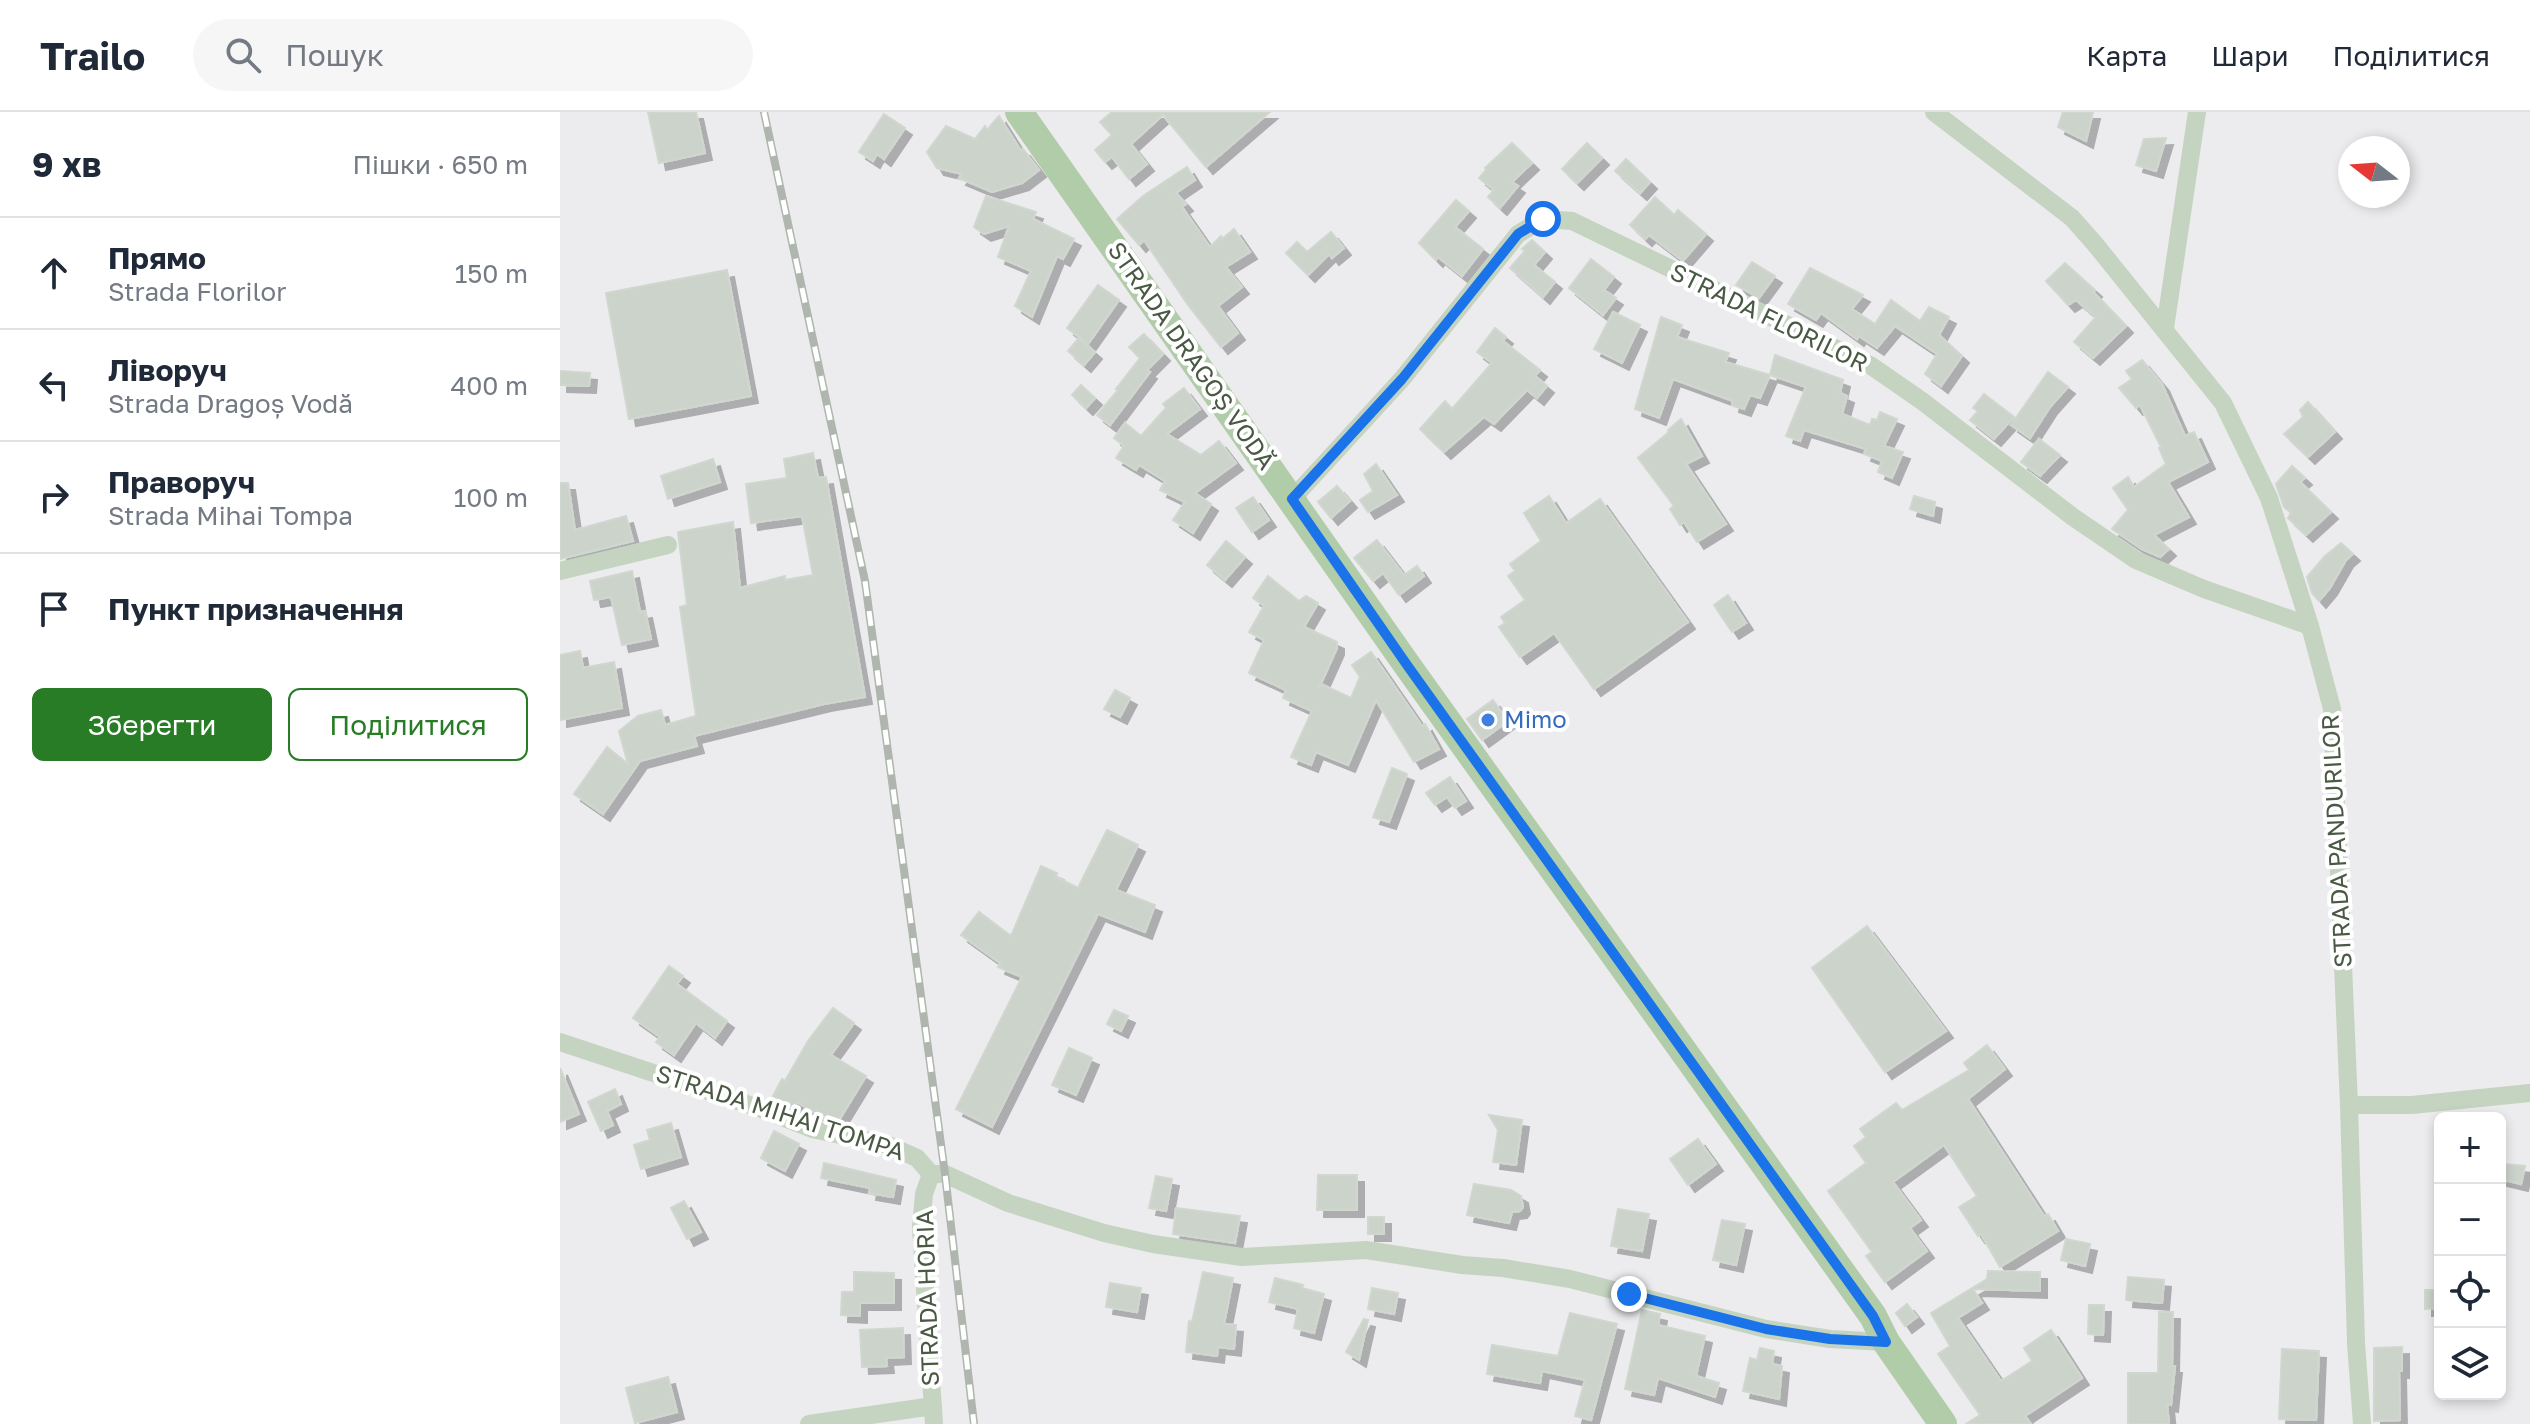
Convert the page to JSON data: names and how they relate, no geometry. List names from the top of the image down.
{
  "streets": {
    "main road": ["STRADA DRAGOȘ VODĂ"],
    "street": [
      "STRADA FLORILOR",
      "STRADA PANDURILOR",
      "STRADA MIHAI TOMPA",
      "STRADA HORIA"
    ]
  },
  "crossings": [
    ["STRADA FLORILOR", "STRADA DRAGOȘ VODĂ"],
    ["STRADA FLORILOR", "STRADA PANDURILOR"],
    ["STRADA DRAGOȘ VODĂ", "STRADA MIHAI TOMPA"],
    ["STRADA MIHAI TOMPA", "STRADA HORIA"]
  ],
  "places": ["Mimo"],
  "north": "left",
  "page": {
    "header": "Trailo",
    "search": "Пошук",
    "nav": ["Карта", "Шари", "Поділитися"],
    "heading": ["9 хв", "Пішки · 650 m"],
    "list": [
      ["Прямо", "Strada Florilor", "150 m"],
      ["Ліворуч", "Strada Dragoș Vodă", "400 m"],
      ["Праворуч", "Strada Mihai Tompa", "100 m"],
      "Пункт призначення"
    ],
    "buttons": ["Зберегти", "Поділитися"],
    "map_buttons": ["+", "−"]
  }
}
